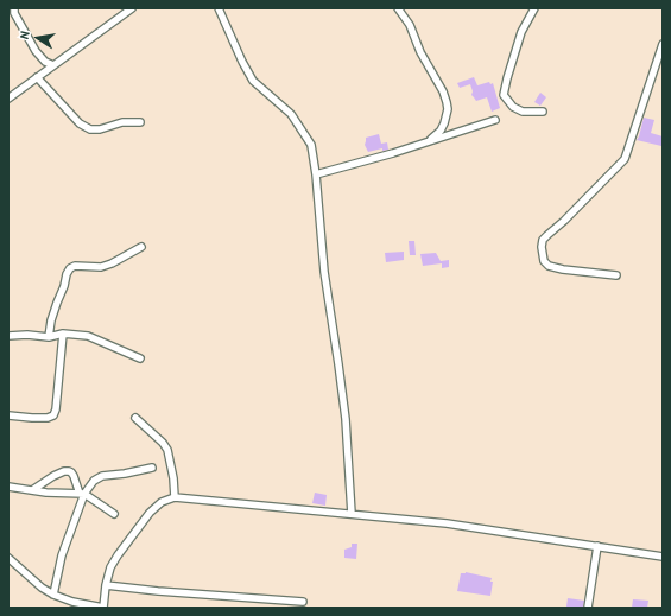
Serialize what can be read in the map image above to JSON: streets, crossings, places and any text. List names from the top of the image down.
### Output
{
  "north": "left"
}
